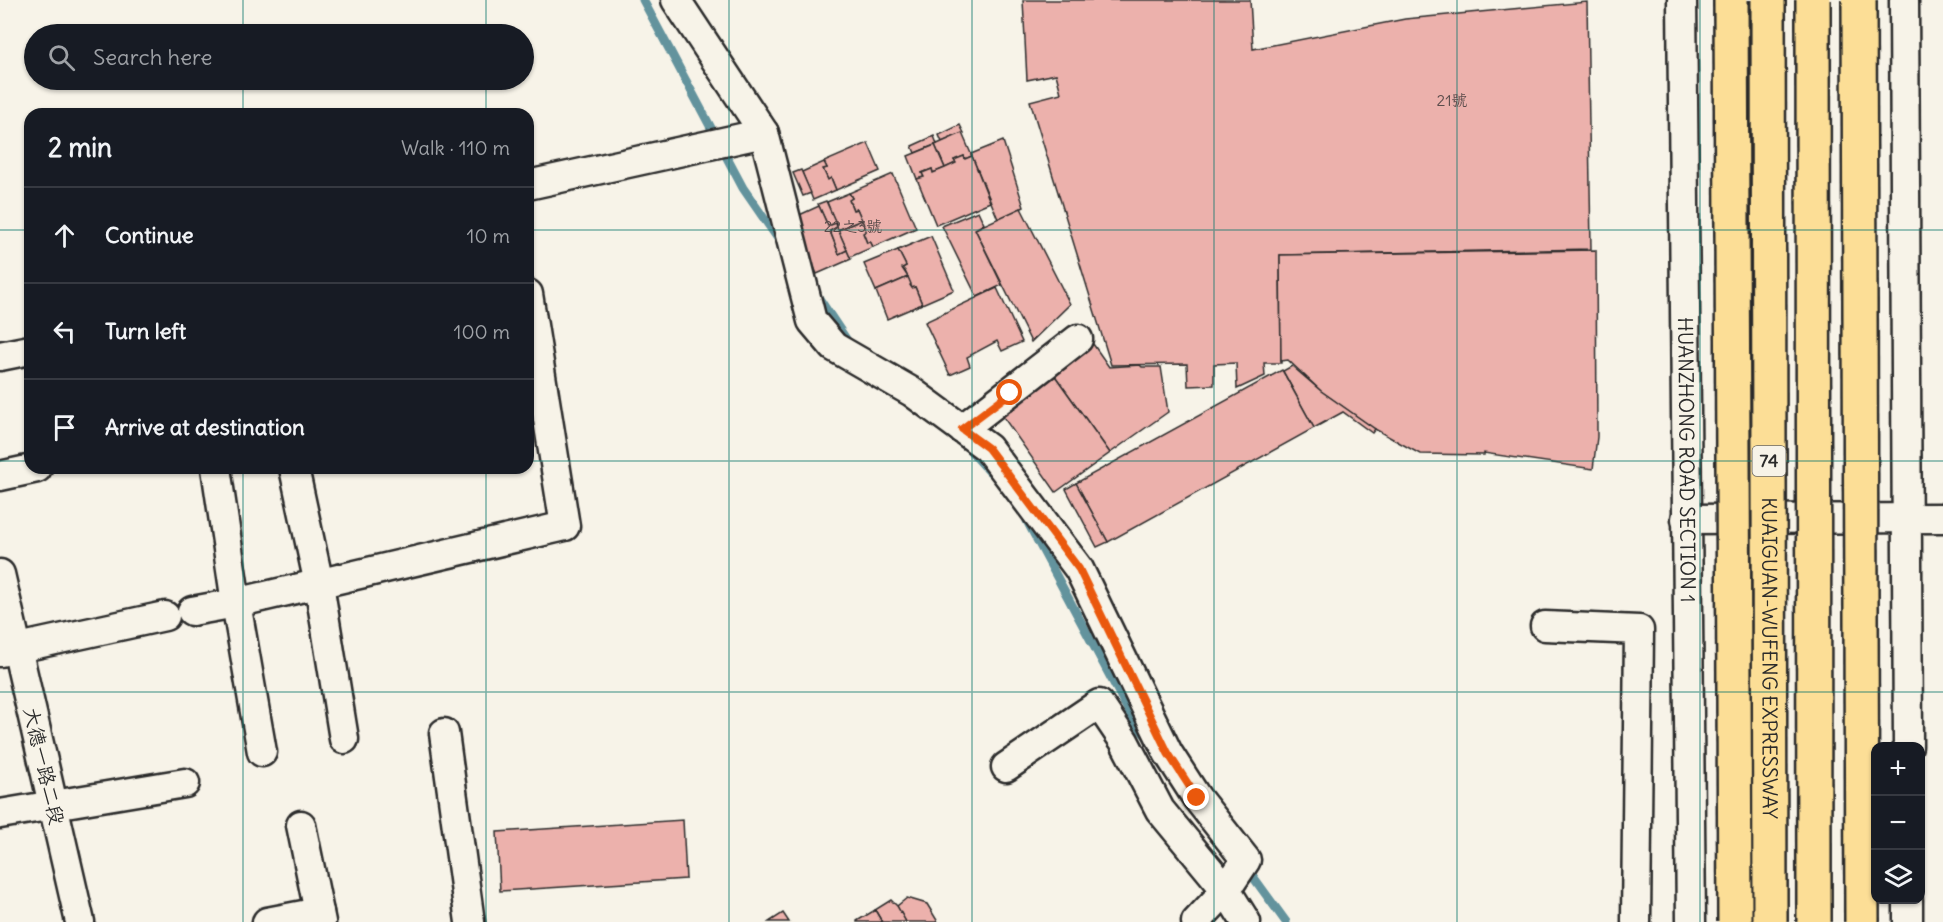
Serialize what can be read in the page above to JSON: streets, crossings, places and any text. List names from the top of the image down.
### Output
{
  "streets": {
    "highway": ["74", "KUAIGUAN-WUFENG EXPRESSWAY"],
    "street": ["HUANZHONG ROAD SECTION 1", "大德一路二段"]
  },
  "house_numbers": ["21號", "22之3號"],
  "page": {
    "search": "Search here",
    "heading": ["2 min", "Walk · 110 m"],
    "list": [
      ["Continue", "10 m"],
      ["Turn left", "100 m"],
      "Arrive at destination"
    ],
    "map_buttons": ["+", "−"]
  }
}
